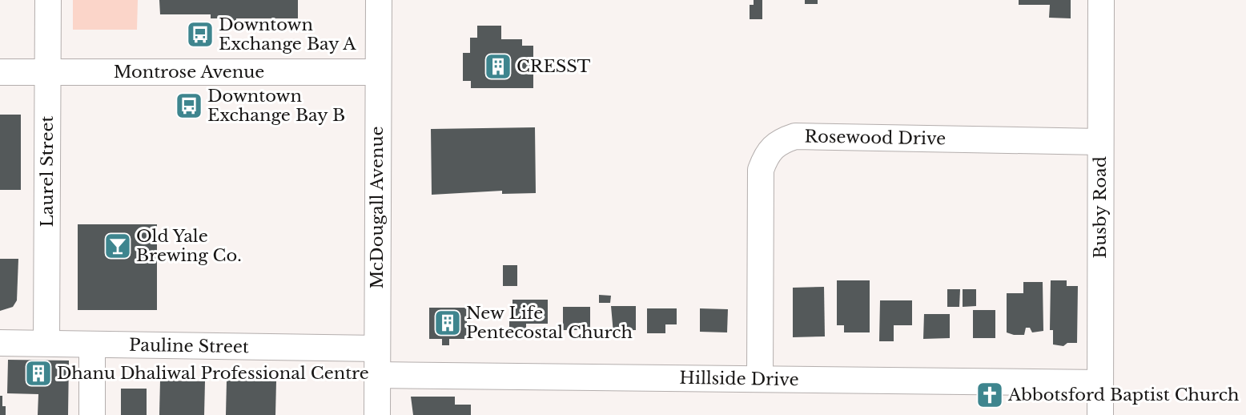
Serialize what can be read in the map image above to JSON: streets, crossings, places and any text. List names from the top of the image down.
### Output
{
  "streets": {
    "street": [
      "Montrose Avenue",
      "Rosewood Drive",
      "Laurel Street",
      "McDougall Avenue",
      "Busby Road",
      "Pauline Street",
      "Hillside Drive"
    ]
  },
  "crossings": [
    ["Montrose Avenue", "Laurel Street"],
    ["Montrose Avenue", "McDougall Avenue"],
    ["Rosewood Drive", "Busby Road"],
    ["Rosewood Drive", "Hillside Drive"],
    ["Laurel Street", "Pauline Street"],
    ["McDougall Avenue", "Pauline Street"],
    ["McDougall Avenue", "Hillside Drive"],
    ["Busby Road", "Hillside Drive"]
  ],
  "places": {
    "bus stop": ["Downtown Exchange Bay A", "Downtown Exchange Bay B"],
    "building": ["CRESST", "New Life Pentecostal Church", "Dhanu Dhaliwal Professional Centre"],
    "bar": ["Old Yale Brewing Co."],
    "church": ["Abbotsford Baptist Church"]
  }
}
